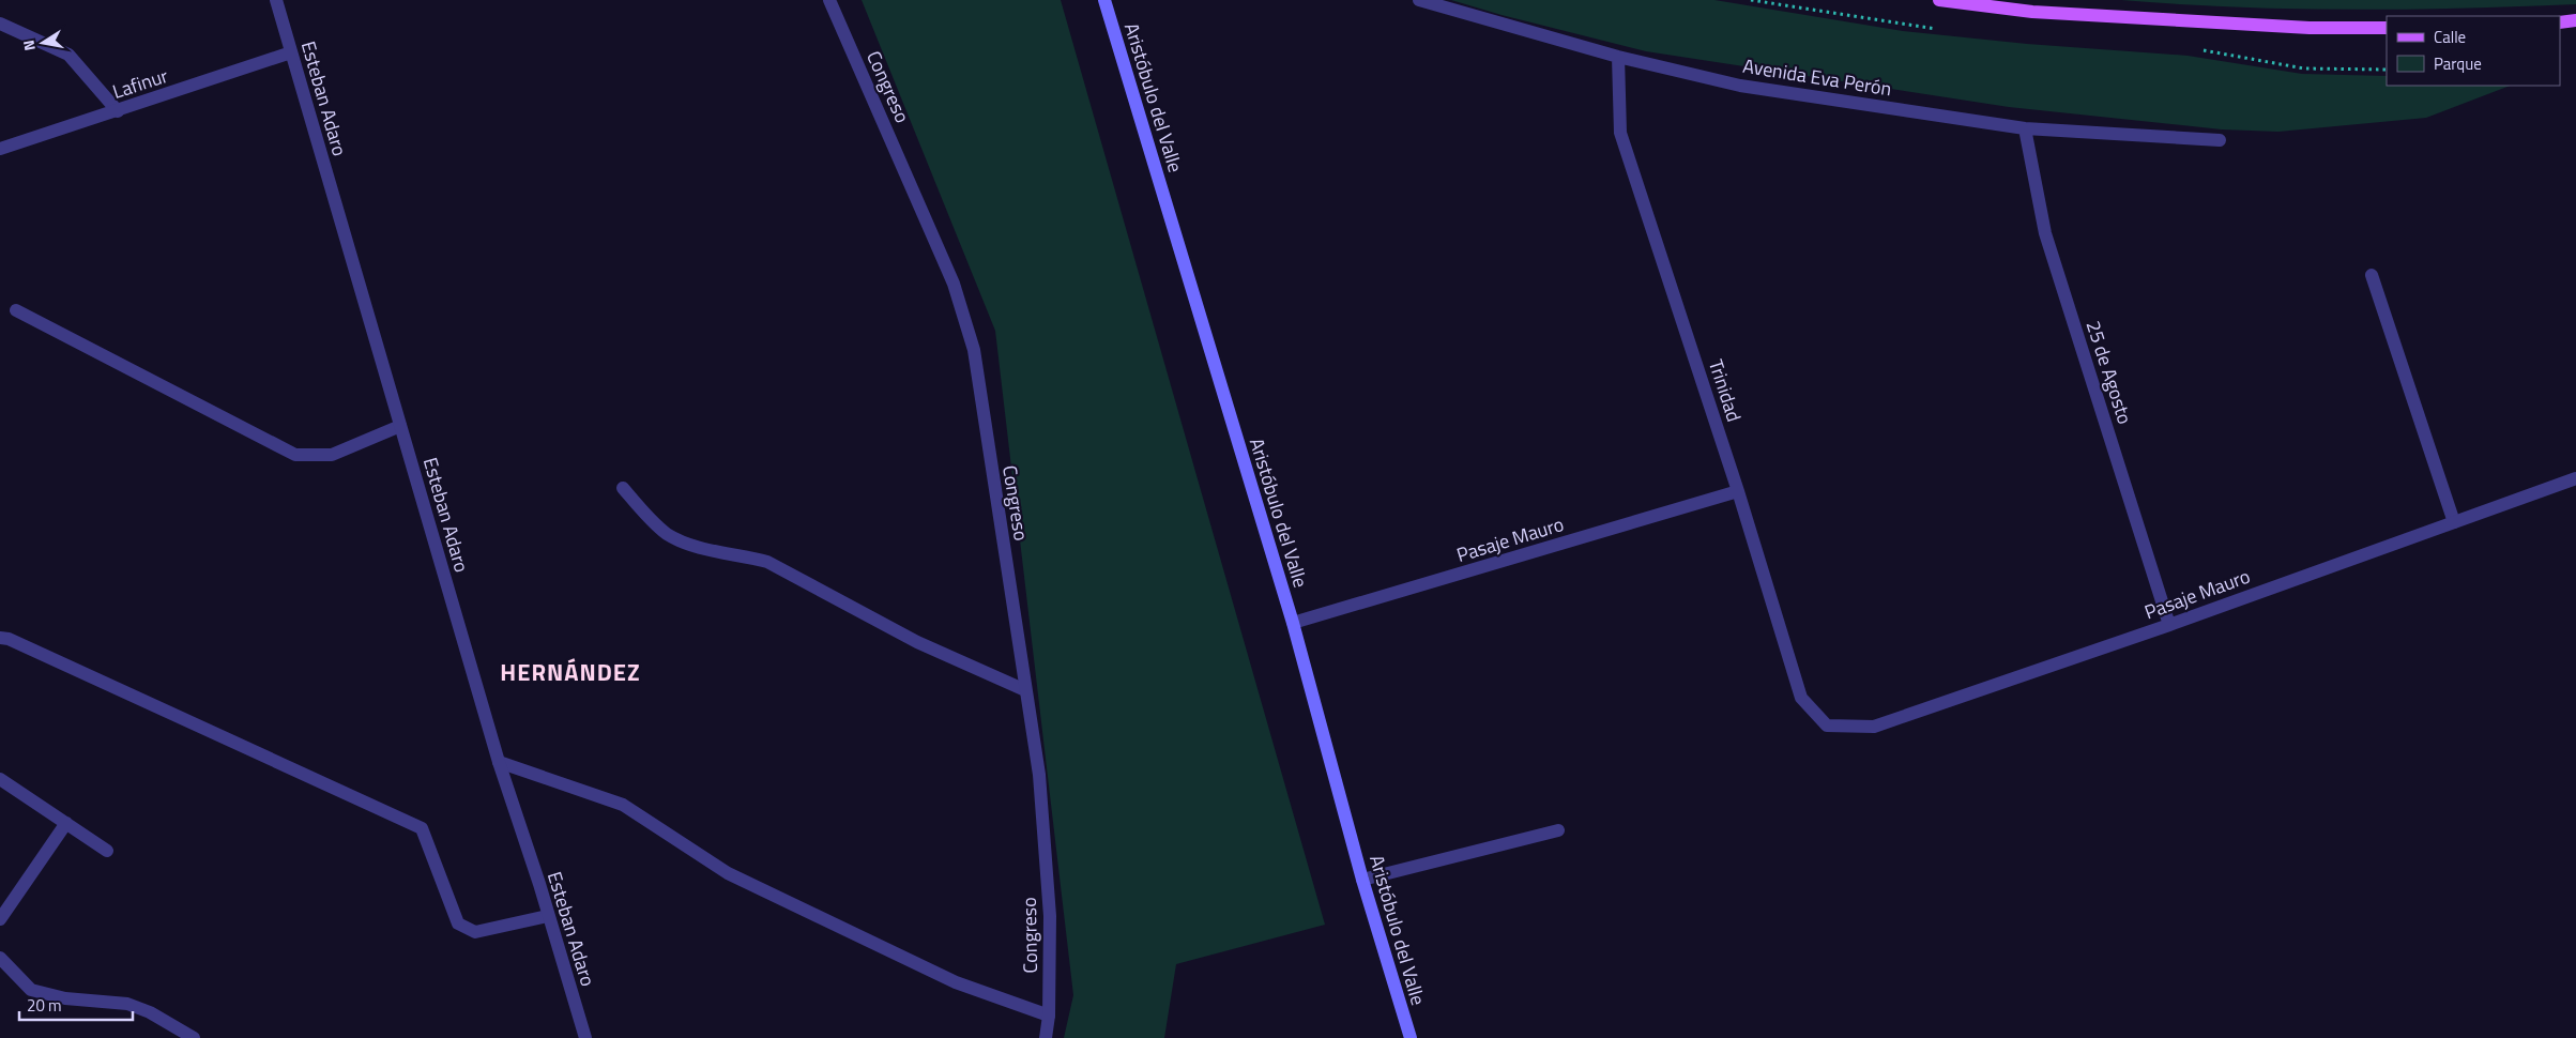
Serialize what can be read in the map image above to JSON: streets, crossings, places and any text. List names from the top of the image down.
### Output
{
  "streets": {
    "street": [
      "Avenida Eva Perón",
      "Lafinur",
      "Congreso",
      "Aristóbulo del Valle",
      "Esteban Adaro",
      "25 de Agosto",
      "Trinidad",
      "Pasaje Mauro"
    ]
  },
  "crossings": [
    ["Avenida Eva Perón", "25 de Agosto"],
    ["Avenida Eva Perón", "Trinidad"],
    ["Lafinur", "Esteban Adaro"],
    ["Aristóbulo del Valle", "Pasaje Mauro"],
    ["25 de Agosto", "Pasaje Mauro"],
    ["Trinidad", "Pasaje Mauro"]
  ],
  "districts": ["HERNÁNDEZ"],
  "legend": ["Calle", "Parque"],
  "scale_bar": "20 m",
  "north": "left"
}
